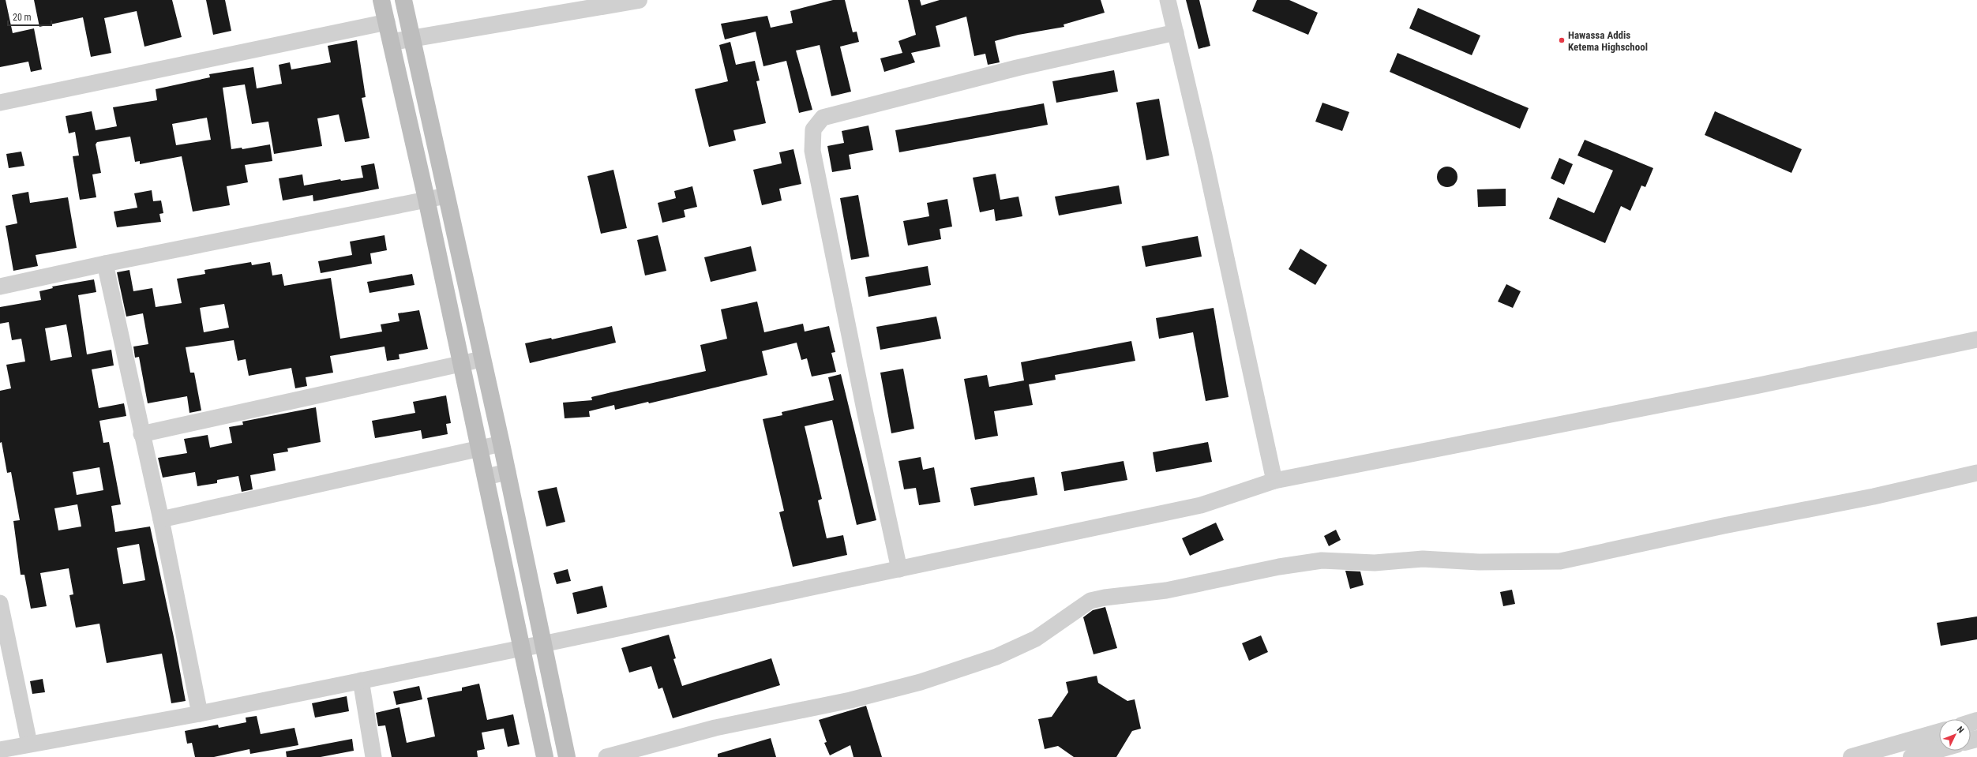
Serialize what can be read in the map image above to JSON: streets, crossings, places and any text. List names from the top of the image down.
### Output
{
  "places": ["Hawassa Addis Ketema Highschool"],
  "scale_bar": "20 m",
  "north": "top right"
}
